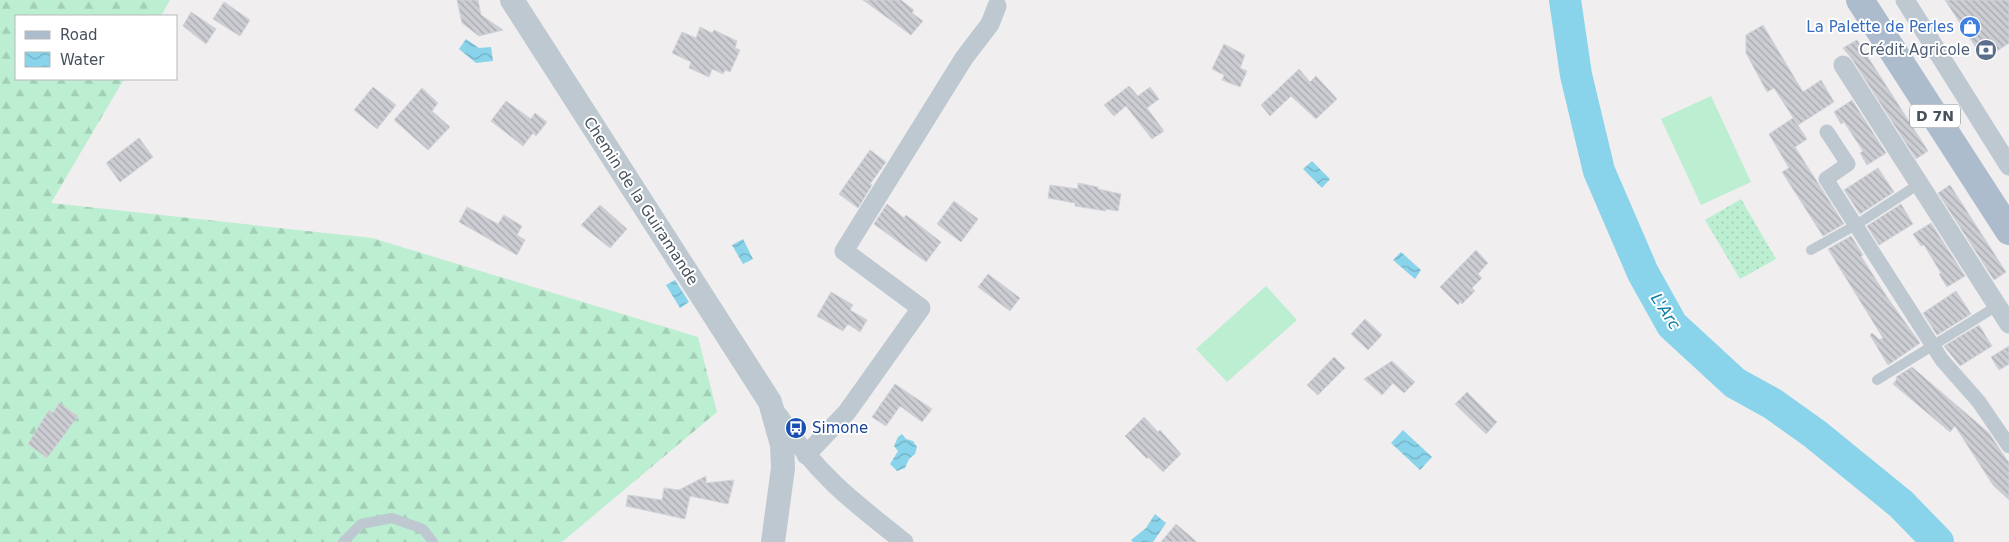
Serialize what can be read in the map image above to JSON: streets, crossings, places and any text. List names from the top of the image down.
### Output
{
  "streets": {
    "main road": ["D 7N"],
    "street": ["Chemin de la Guiramande"]
  },
  "water": ["L'Arc"],
  "places": {
    "shop": ["La Palette de Perles"],
    "bank": ["Crédit Agricole"],
    "bus stop": ["Simone"]
  },
  "legend": ["Road", "Water"]
}
